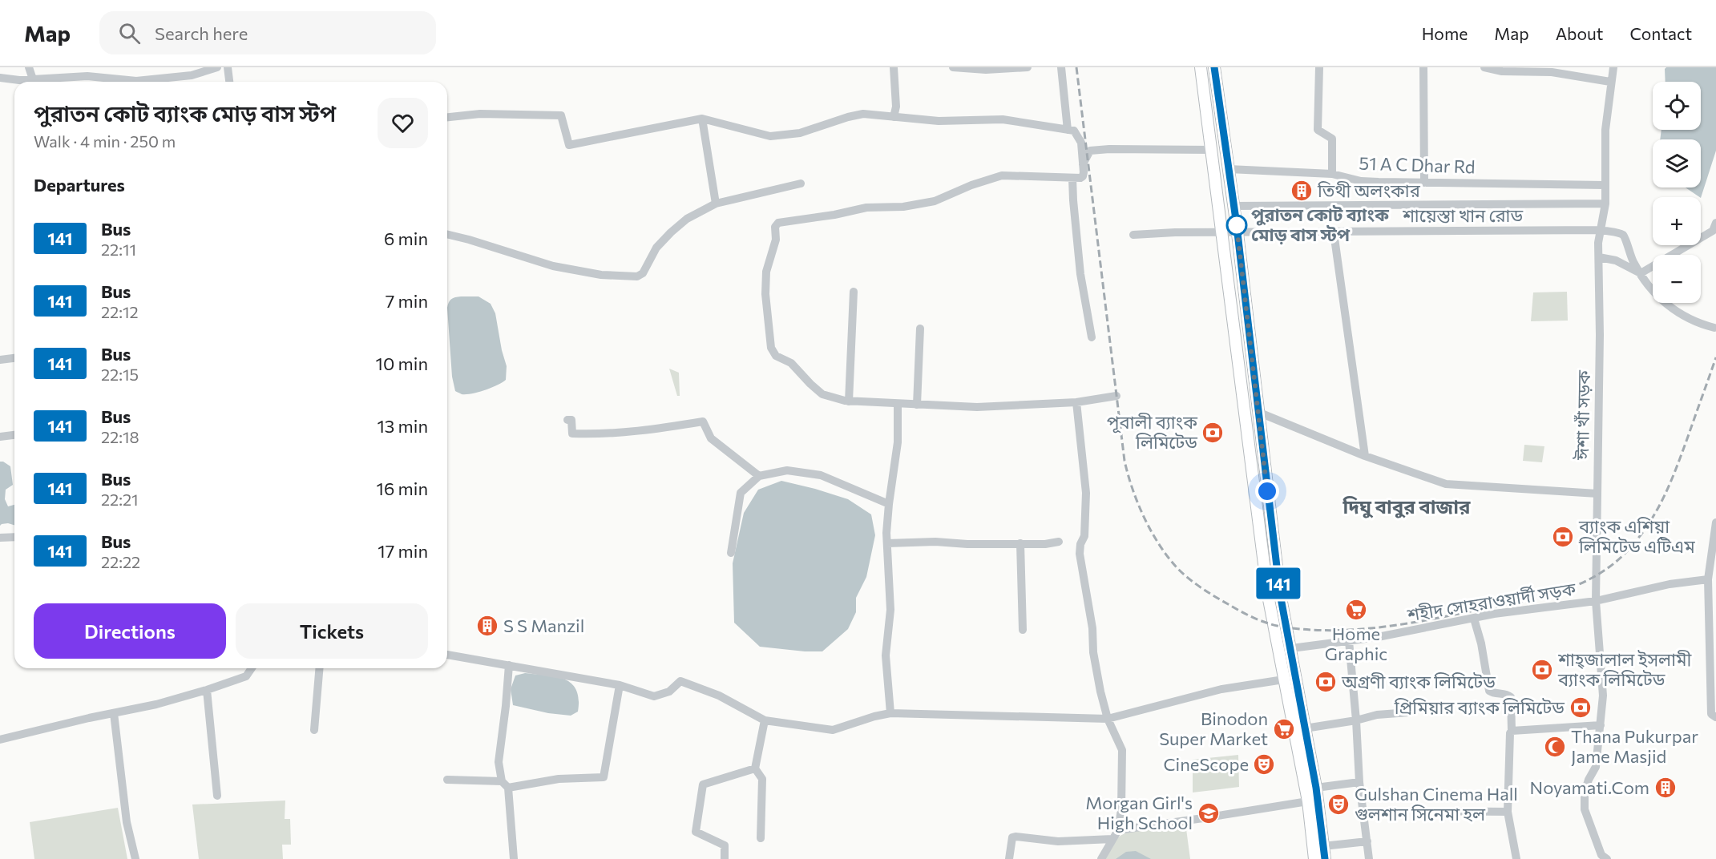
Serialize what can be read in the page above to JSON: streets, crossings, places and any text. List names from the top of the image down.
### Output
{
  "streets": {
    "street": [
      "51 A C Dhar Rd",
      "শায়েস্তা খান রোড",
      "ঈশা খাঁ সড়ক",
      "শহীদ সোহরাওয়ার্দী সড়ক"
    ]
  },
  "crossings": [
    ["51 A C Dhar Rd", "ঈশা খাঁ সড়ক"],
    ["শায়েস্তা খান রোড", "ঈশা খাঁ সড়ক"],
    ["ঈশা খাঁ সড়ক", "শহীদ সোহরাওয়ার্দী সড়ক"]
  ],
  "districts": ["দিঘু বাবুর বাজার"],
  "places": {
    "building": ["তিথী অলংকার", "S S Manzil", "Noyamati.Com"],
    "other": ["পুরাতন কোট ব্যাংক মোড় বাস স্টপ"],
    "bank": [
      "পূবালী ব্যাংক লিমিটেড",
      "ব্যাংক এশিয়া লিমিটেড এটিএম",
      "শাহ্জালাল ইসলামী ব্যাংক লিমিটেড",
      "অগ্রণী ব্যাংক লিমিটেড",
      "প্রিমিয়ার ব্যাংক লিমিটেড"
    ],
    "supermarket": ["Home Graphic", "Binodon Super Market"],
    "mosque": ["Thana Pukurpar Jame Masjid"],
    "theatre": ["CineScope", "Gulshan Cinema Hall গুলশান সিনেমা হল"],
    "school or university": ["Morgan Girl's High School"]
  },
  "lines": ["bus line 141"],
  "page": {
    "header": "Map",
    "search": "Search here",
    "nav": [
      "Home",
      "Map",
      "About",
      "Contact"
    ],
    "on_map": "141",
    "map_buttons": ["+", "−"],
    "heading": [
      ["পুরাতন কোট ব্যাংক মোড় বাস স্টপ", "Walk · 4 min · 250 m"],
      "Departures"
    ],
    "list": [
      {
        "mark": "141",
        "name": "Bus",
        "note": "22:11",
        "value": "6 min"
      },
      {
        "mark": "141",
        "name": "Bus",
        "note": "22:12",
        "value": "7 min"
      },
      {
        "mark": "141",
        "name": "Bus",
        "note": "22:15",
        "value": "10 min"
      },
      {
        "mark": "141",
        "name": "Bus",
        "note": "22:18",
        "value": "13 min"
      },
      {
        "mark": "141",
        "name": "Bus",
        "note": "22:21",
        "value": "16 min"
      },
      {
        "mark": "141",
        "name": "Bus",
        "note": "22:22",
        "value": "17 min"
      }
    ],
    "buttons": ["Directions", "Tickets"]
  }
}
